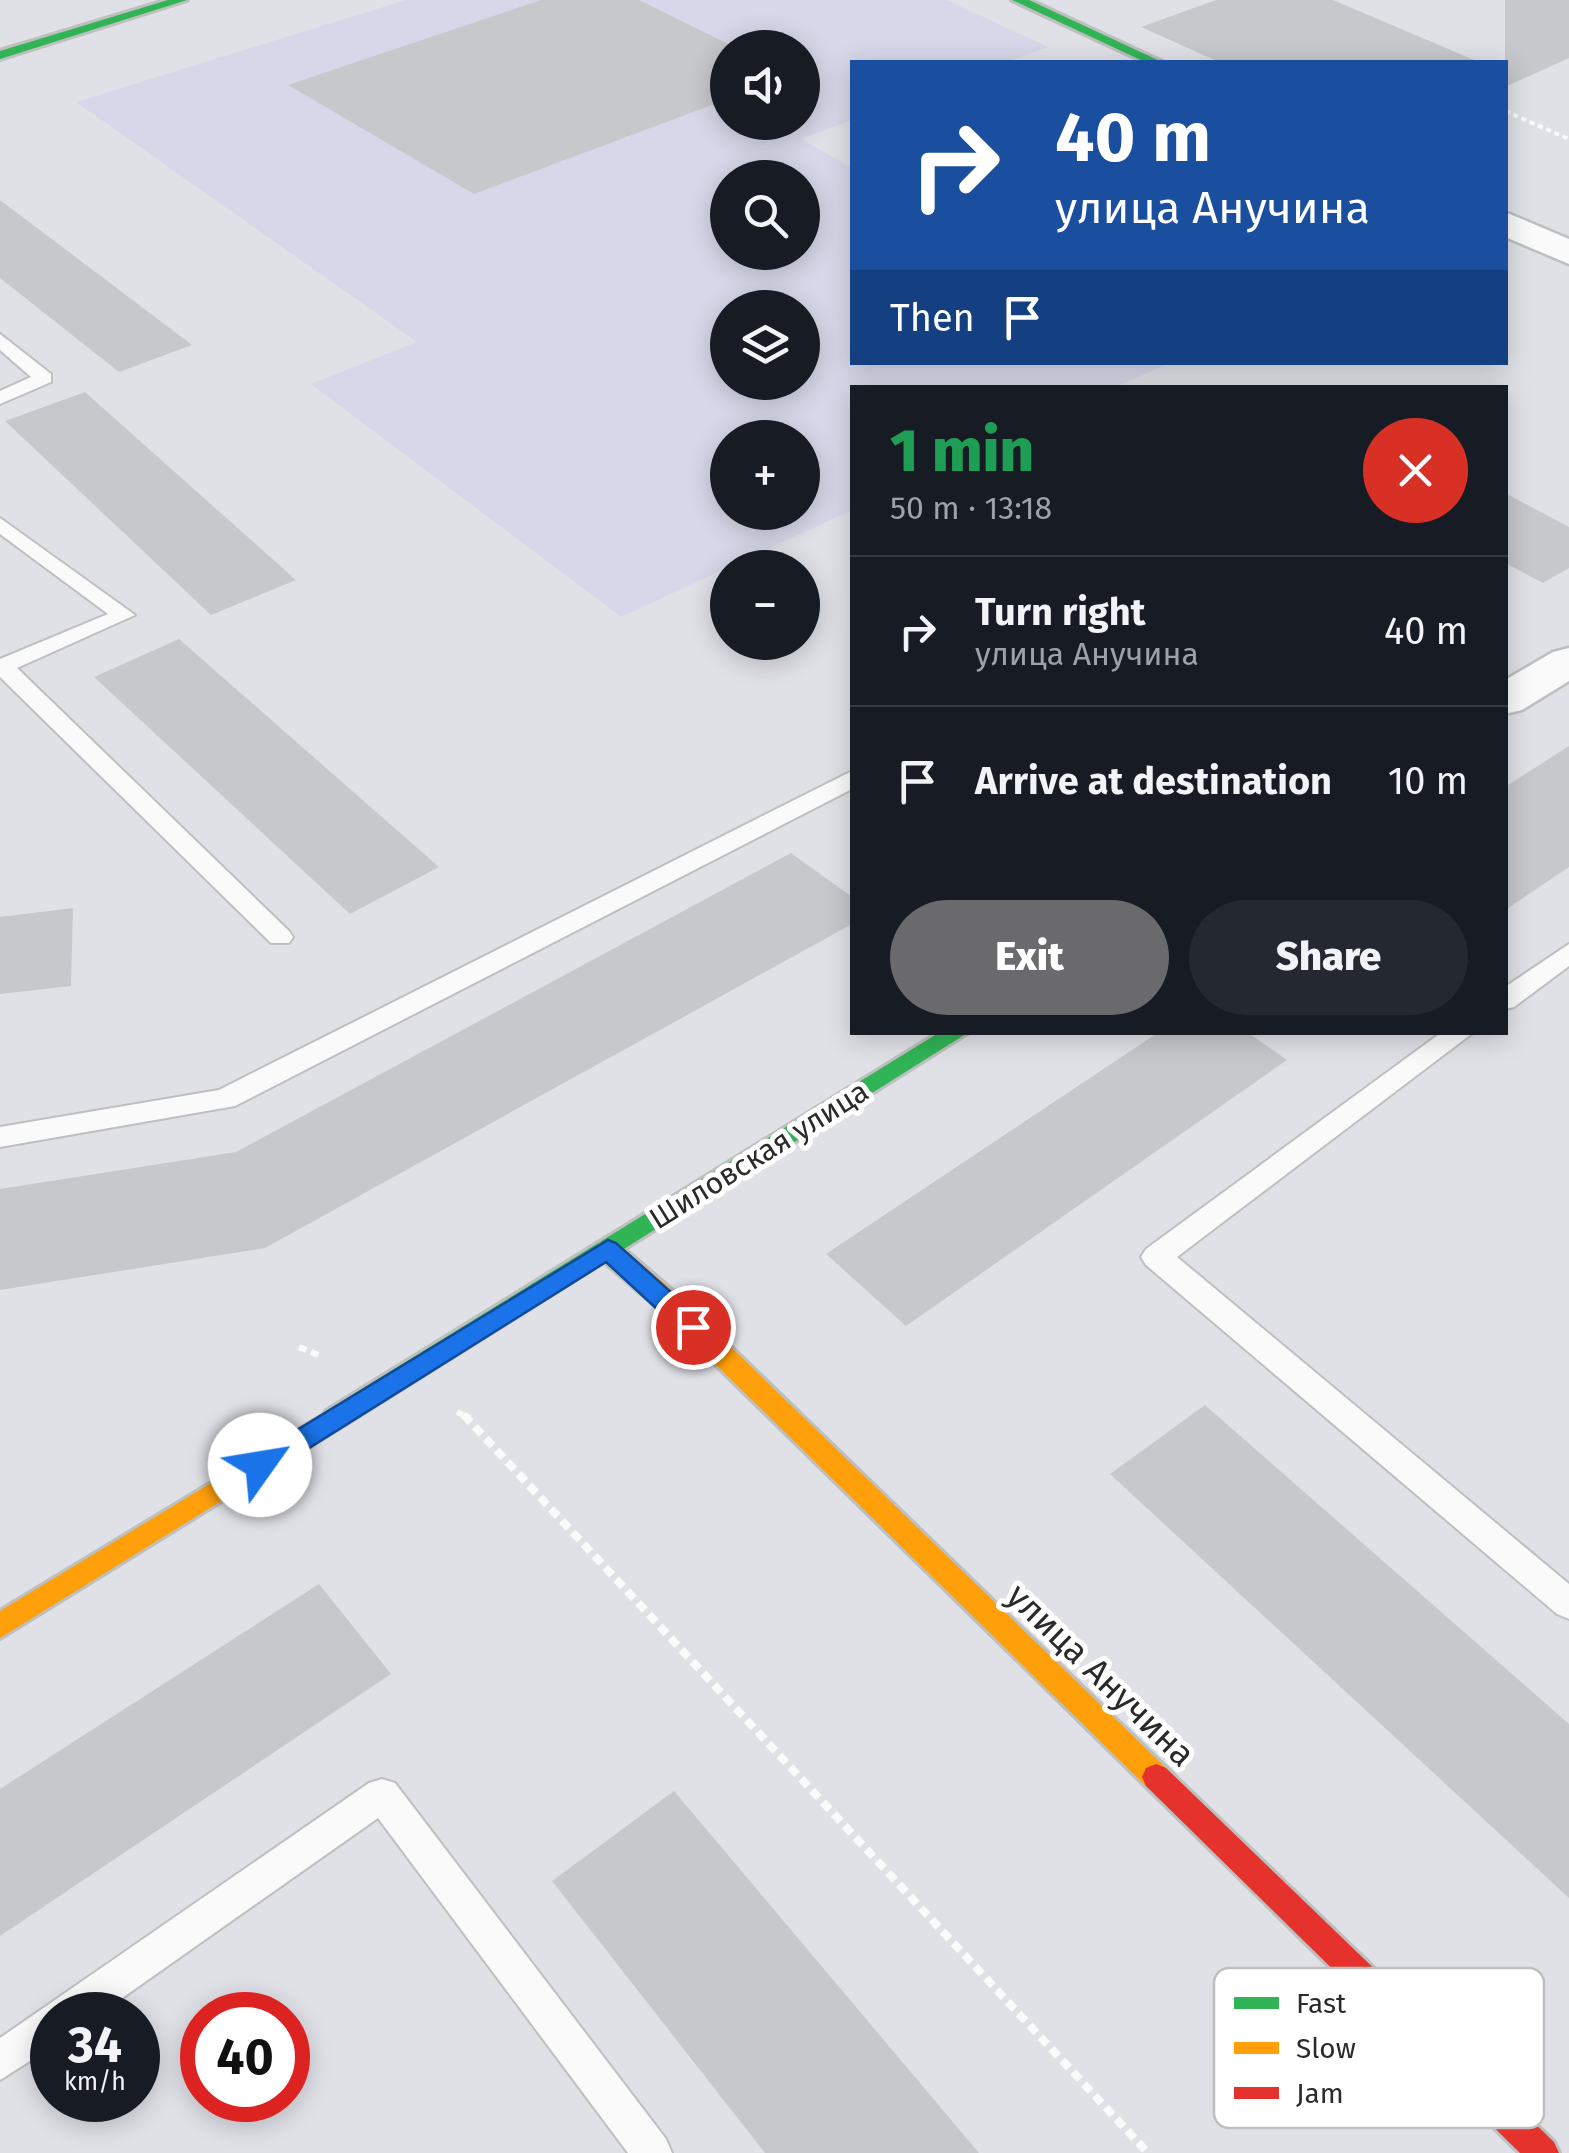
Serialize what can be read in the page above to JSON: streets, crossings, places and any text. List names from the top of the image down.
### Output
{
  "streets": {
    "street": ["Шиловская улица", "улица Анучина"]
  },
  "crossings": [
    ["Шиловская улица", "улица Анучина"]
  ],
  "legend": ["Fast", "Slow", "Jam"],
  "page": {
    "map_buttons": ["+", "−"],
    "turn": ["40 m", "улица Анучина"],
    "then": "Then",
    "heading": ["1 min", "50 m · 13:18"],
    "list": [
      {
        "name": "Turn right",
        "note": "улица Анучина",
        "value": "40 m"
      },
      {
        "name": "Arrive at destination",
        "value": "10 m"
      }
    ],
    "buttons": ["Exit", "Share"],
    "speed": "34 km/h",
    "limit": "40"
  }
}
